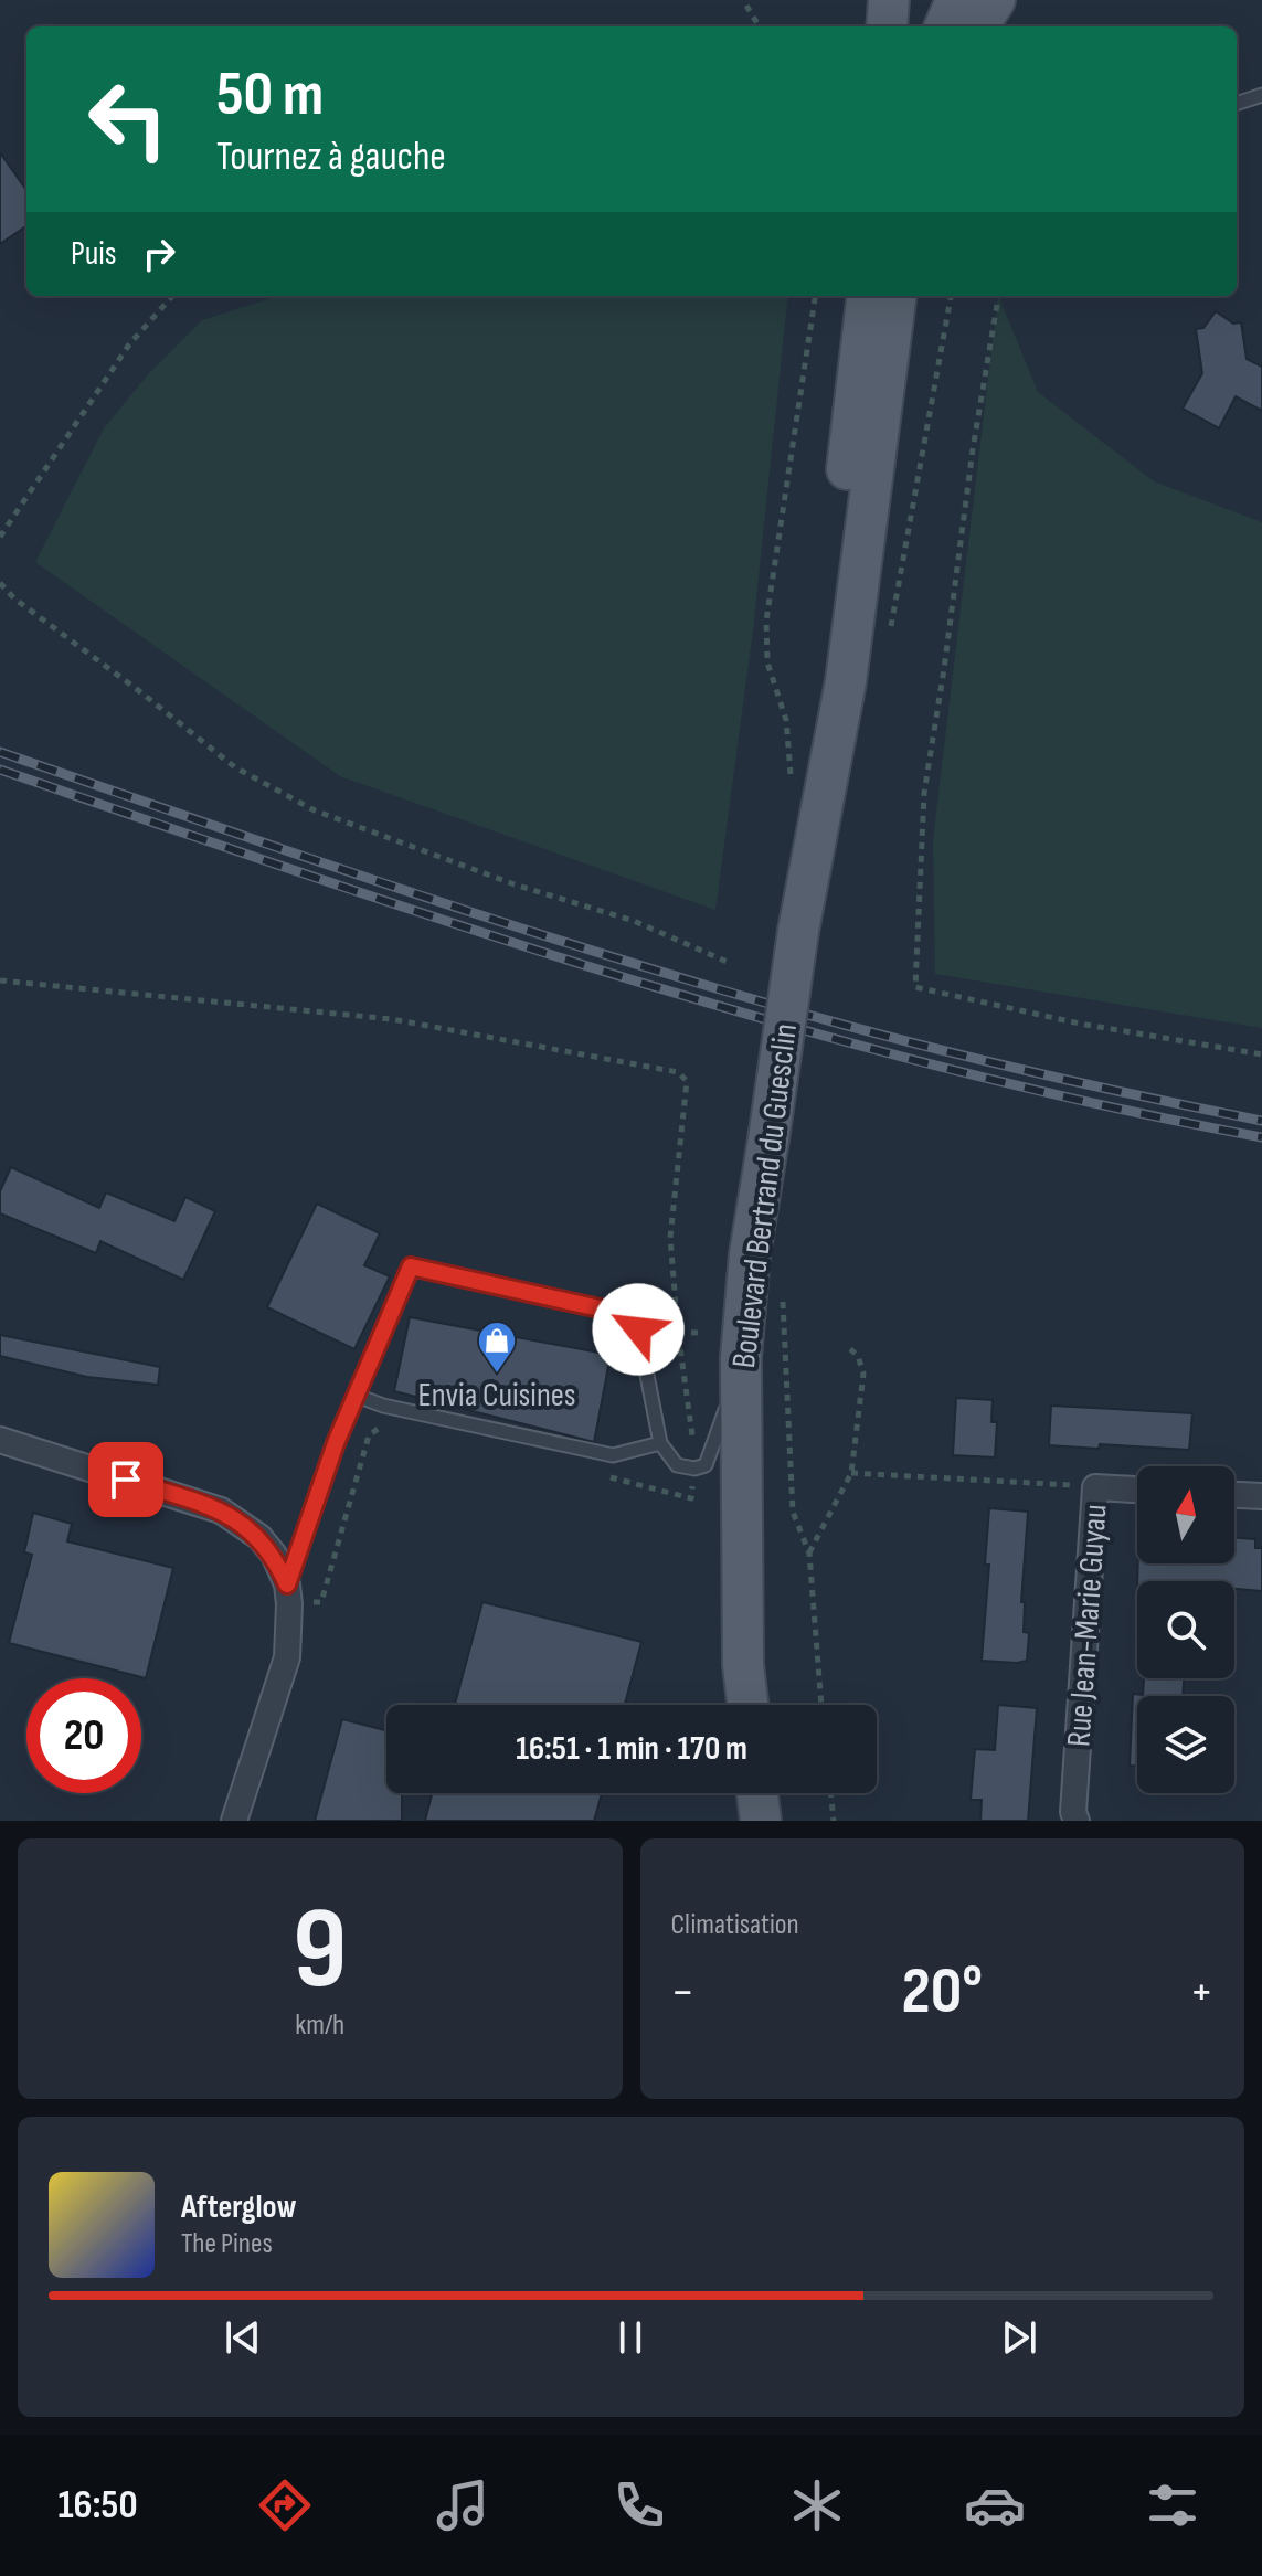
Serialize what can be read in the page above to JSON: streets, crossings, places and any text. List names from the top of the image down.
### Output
{
  "streets": {
    "main road": ["Boulevard Bertrand du Guesclin"],
    "street": ["Rue Jean-Marie Guyau"]
  },
  "places": {
    "shop": ["Envia Cuisines"]
  },
  "north": "top",
  "page": {
    "turn": ["50 m", "Tournez à gauche"],
    "then": "Puis",
    "limit": "20",
    "trip": "16:51 · 1 min · 170 m",
    "tile": [
      ["9", "km/h"],
      "Climatisation"
    ],
    "heat": ["−", "20°", "+"],
    "song": ["Afterglow", "The Pines"],
    "tabs": "16:50"
  }
}
